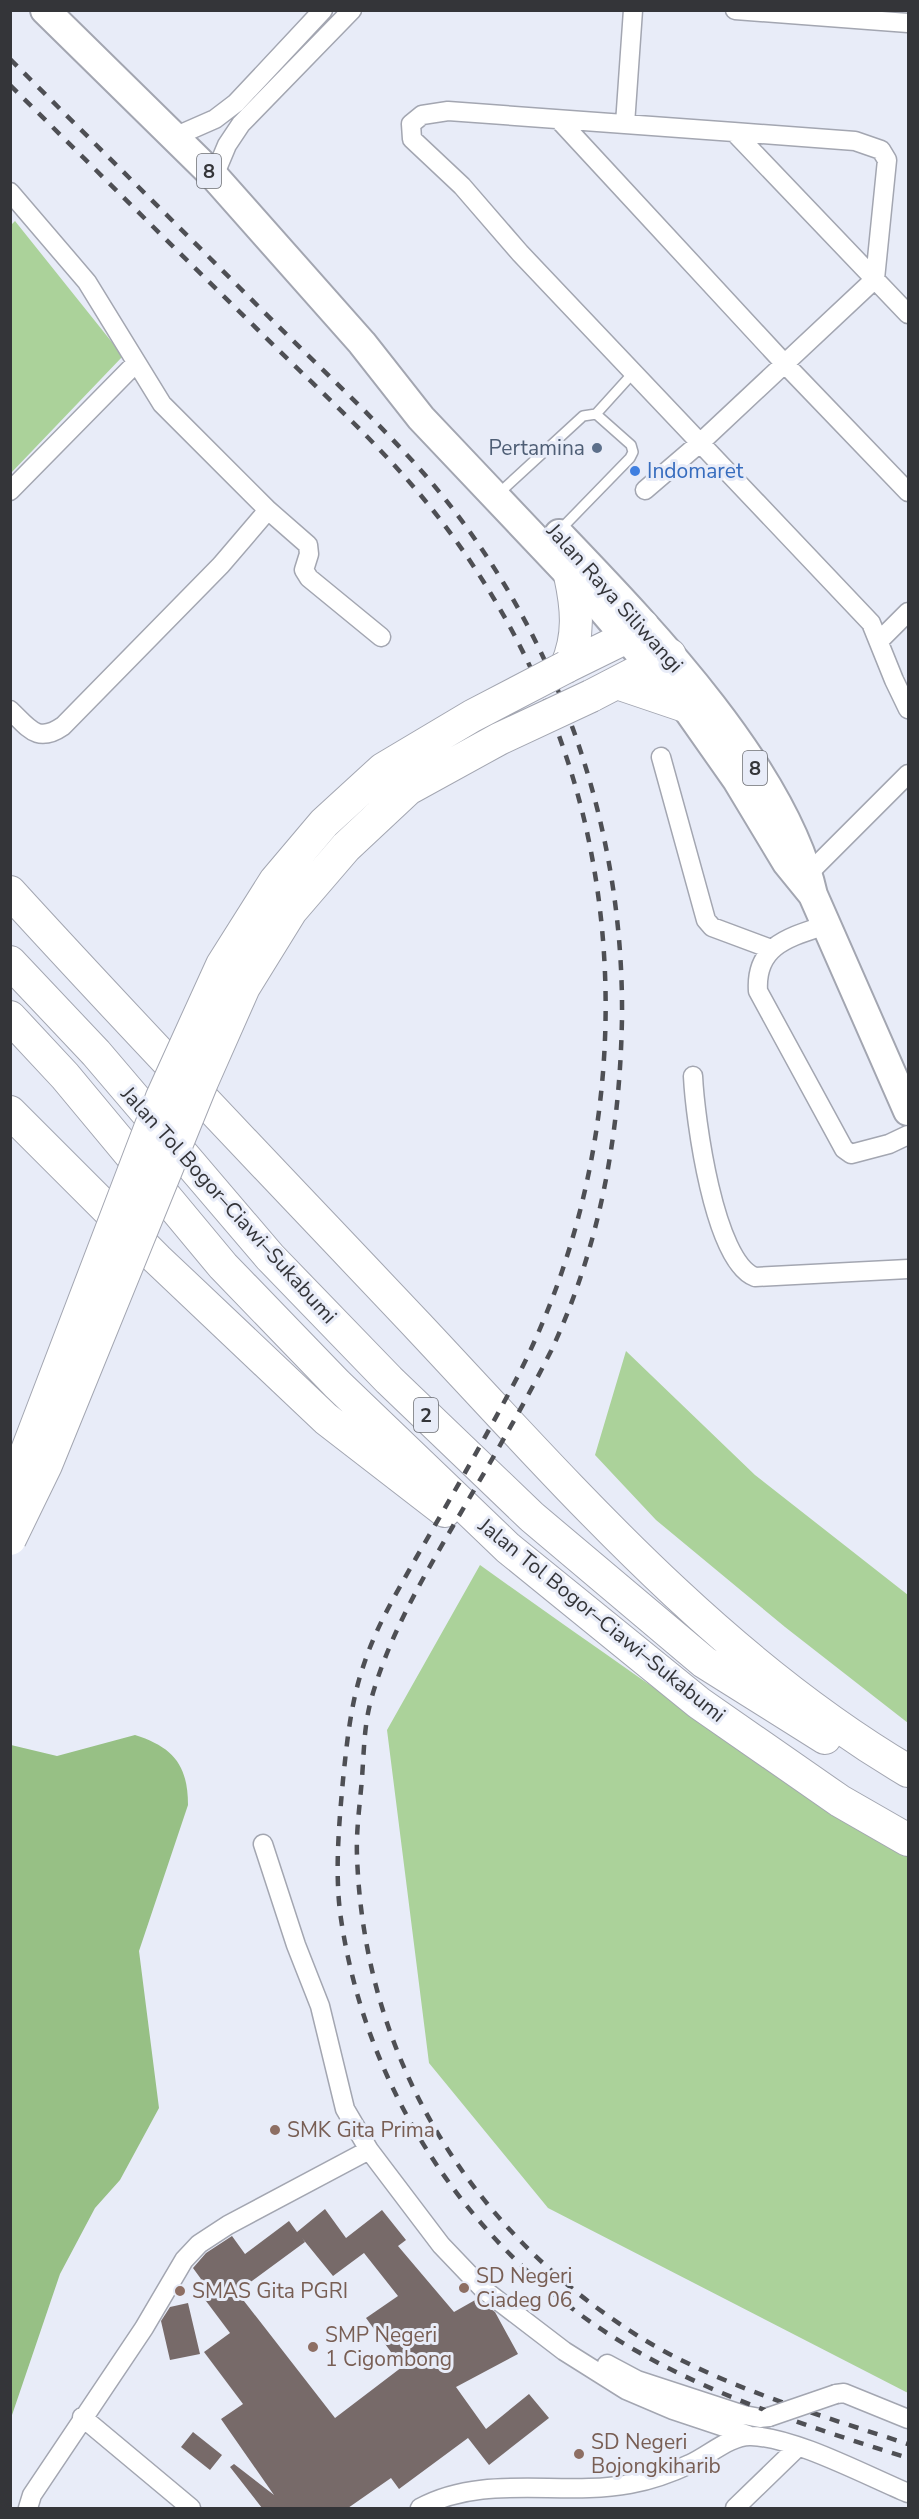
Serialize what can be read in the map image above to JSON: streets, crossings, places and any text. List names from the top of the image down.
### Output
{
  "streets": {
    "highway": [
      "8",
      "Jalan Raya Siliwangi",
      "Jalan Tol Bogor–Ciawi–Sukabumi",
      "2"
    ]
  },
  "places": [
    "Pertamina",
    "Indomaret",
    "SMK Gita Prima",
    "SD Negeri Ciadeg 06",
    "SMAS Gita PGRI",
    "SMP Negeri 1 Cigombong",
    "SD Negeri Bojongkiharib"
  ]
}
